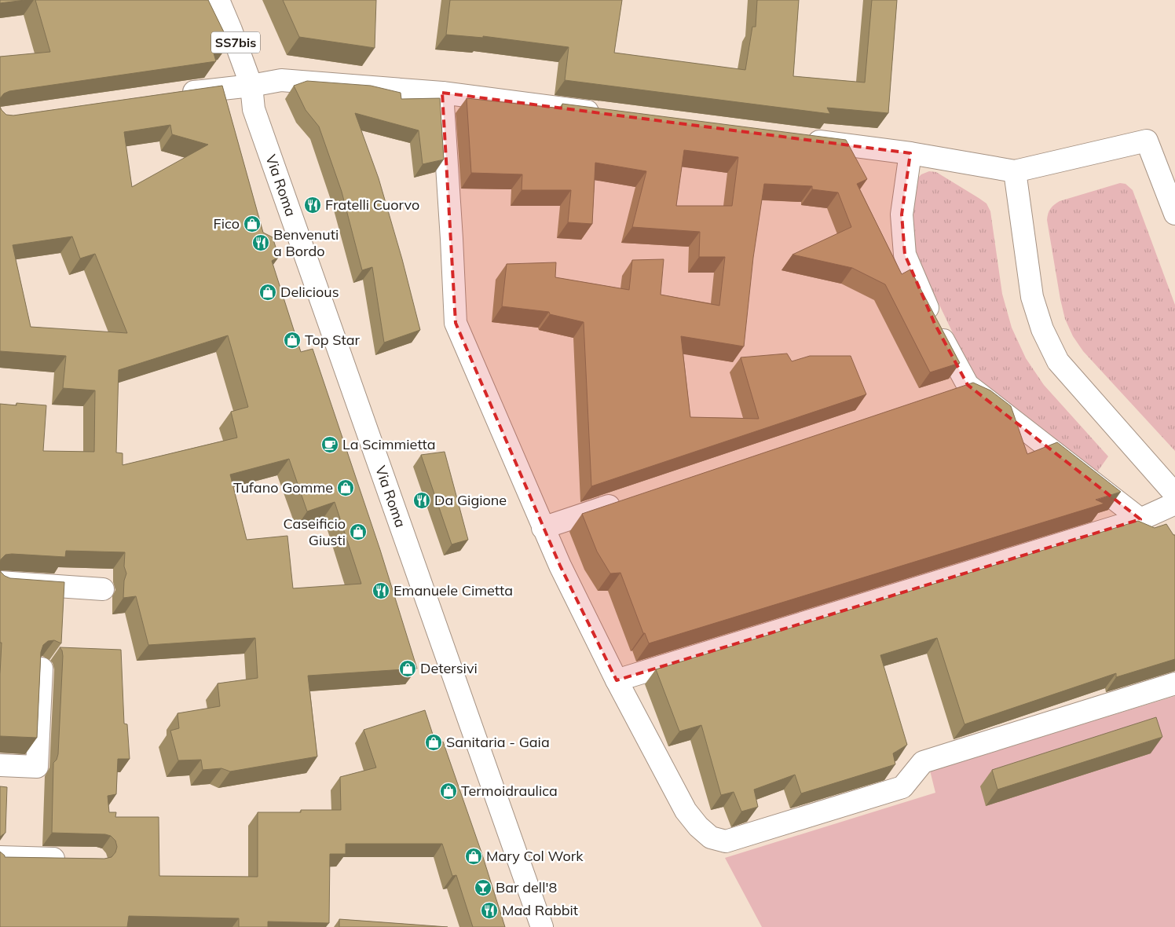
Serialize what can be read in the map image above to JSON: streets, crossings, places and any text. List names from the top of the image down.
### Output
{
  "streets": {
    "street": ["SS7bis", "Via Roma"]
  },
  "places": {
    "restaurant": [
      "Fratelli Cuorvo",
      "Benvenuti a Bordo",
      "Da Gigione",
      "Emanuele Cimetta",
      "Mad Rabbit"
    ],
    "shop": [
      "Fico",
      "Delicious",
      "Top Star",
      "Tufano Gomme",
      "Caseificio Giusti",
      "Detersivi",
      "Sanitaria - Gaia",
      "Termoidraulica",
      "Mary Col Work"
    ],
    "cafe": ["La Scimmietta"],
    "bar": ["Bar dell'8"]
  }
}
